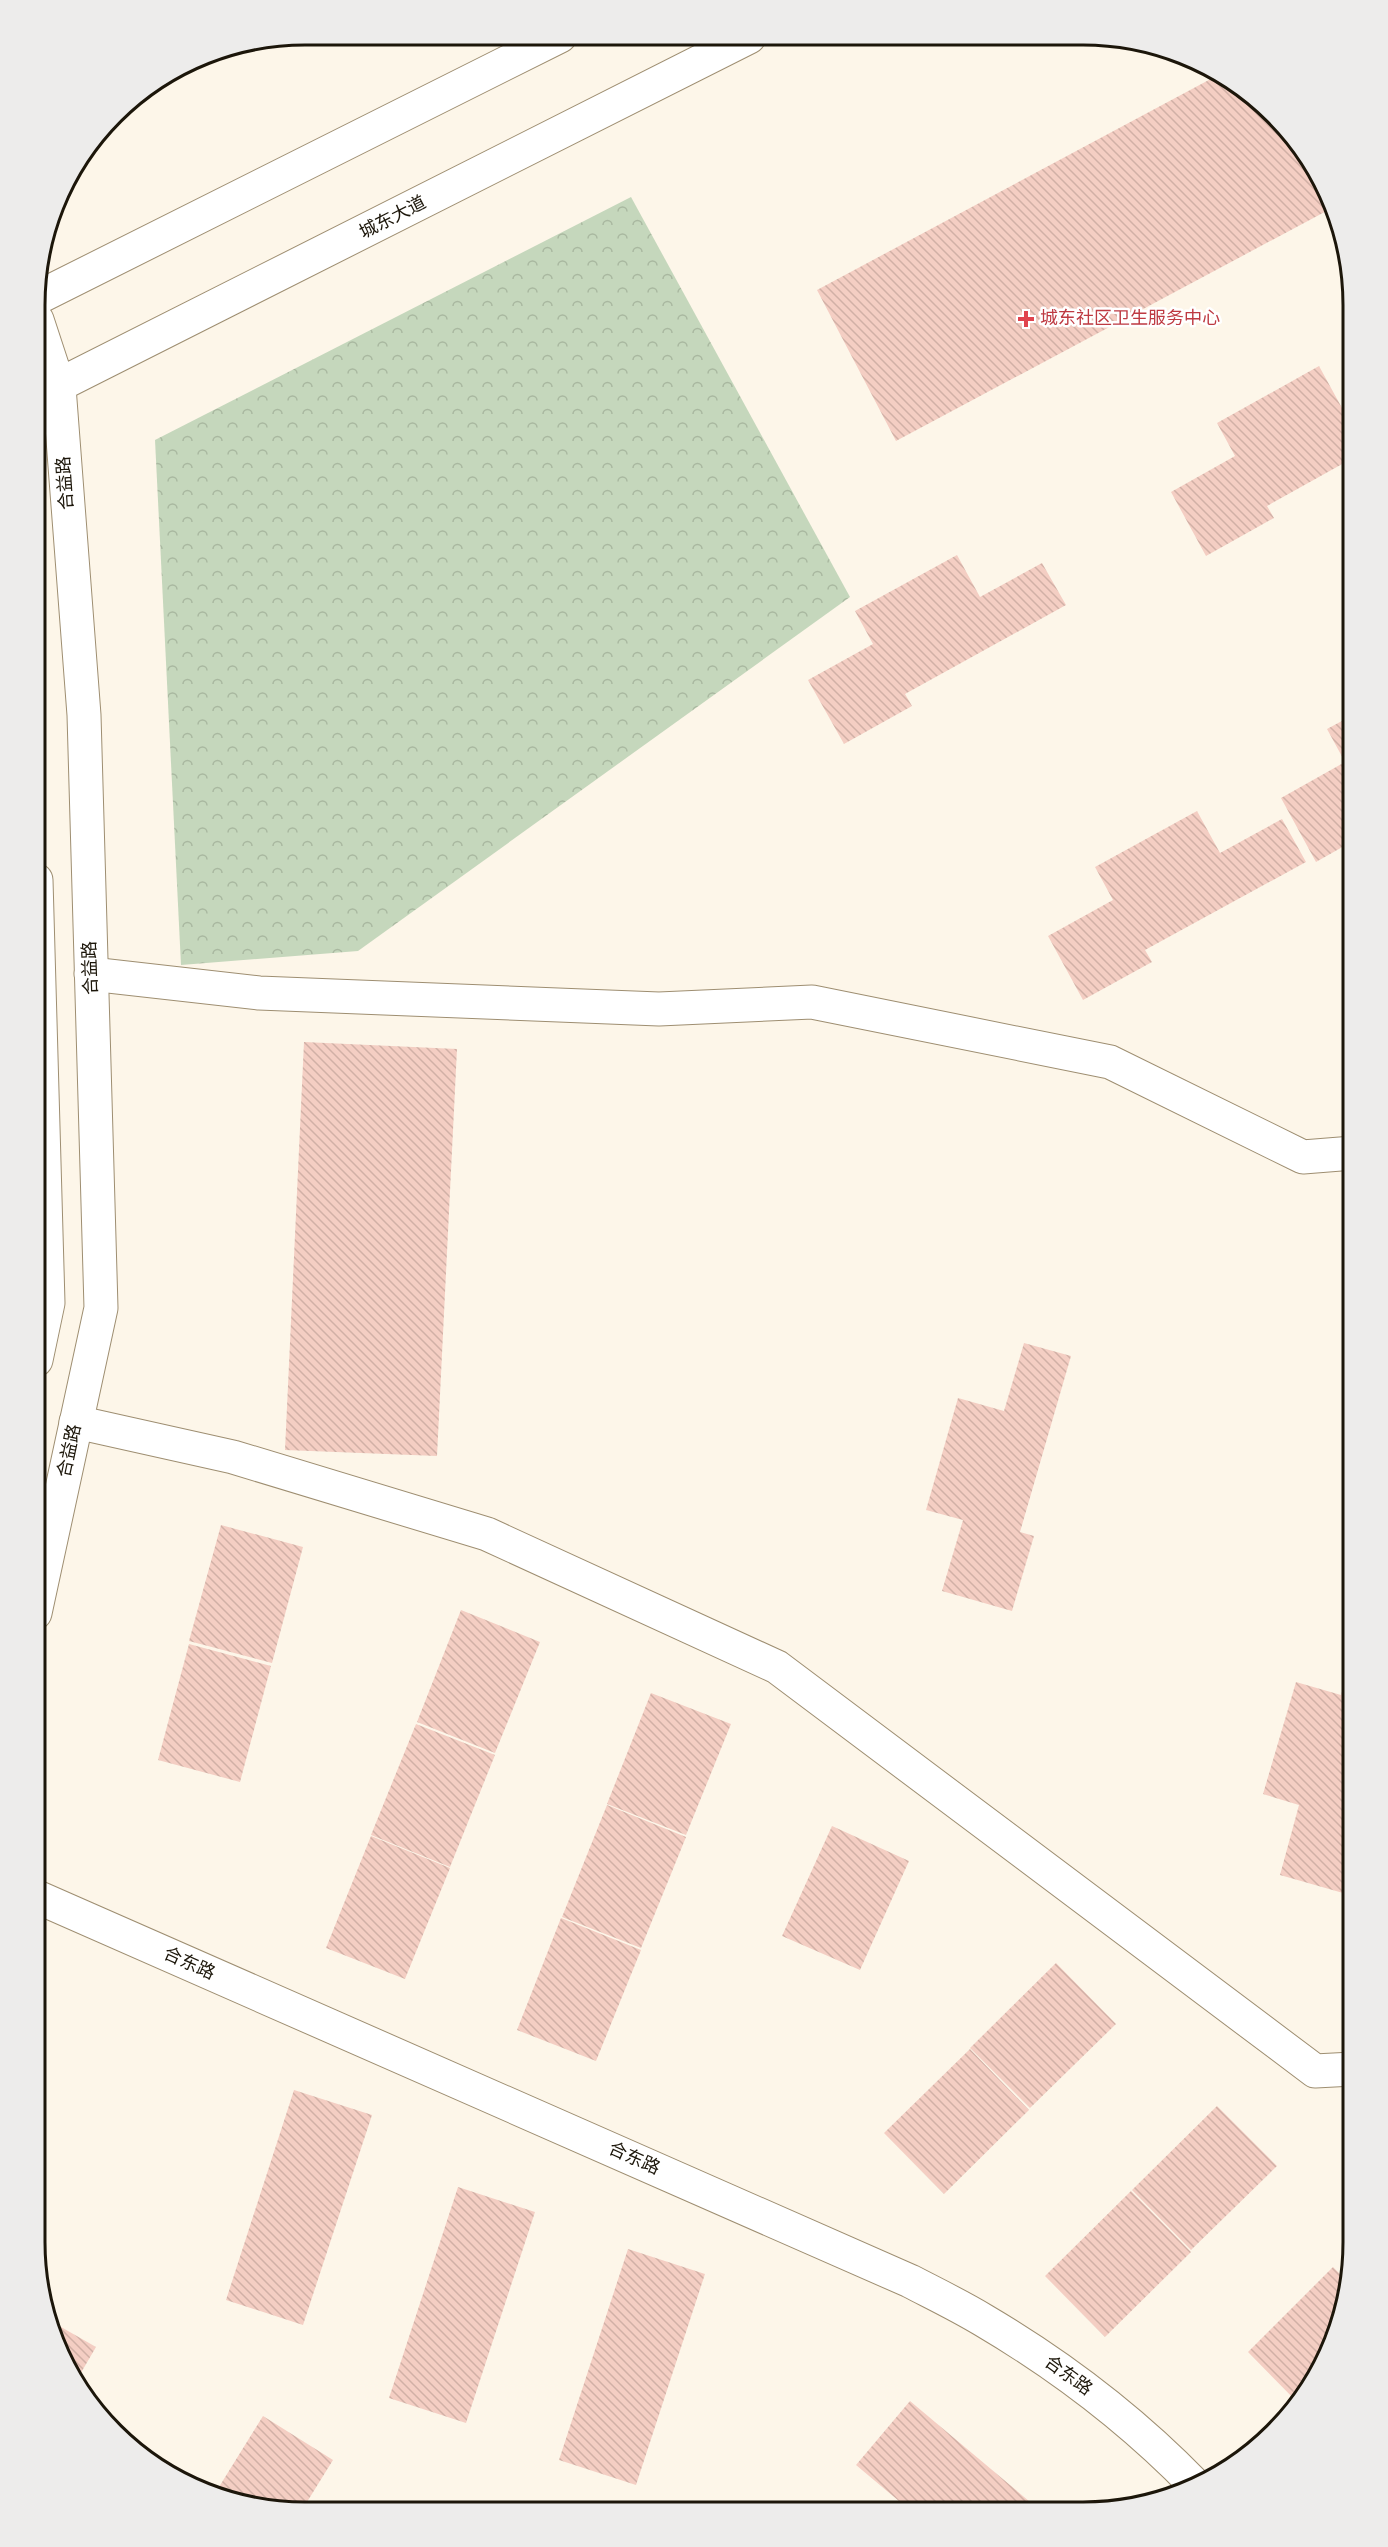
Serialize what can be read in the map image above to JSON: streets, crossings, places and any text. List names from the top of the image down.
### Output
{
  "streets": {
    "main road": ["城东大道", "合益路", "合东路"]
  },
  "crossings": [
    ["城东大道", "合益路"]
  ],
  "places": {
    "health": ["城东社区卫生服务中心"]
  }
}
